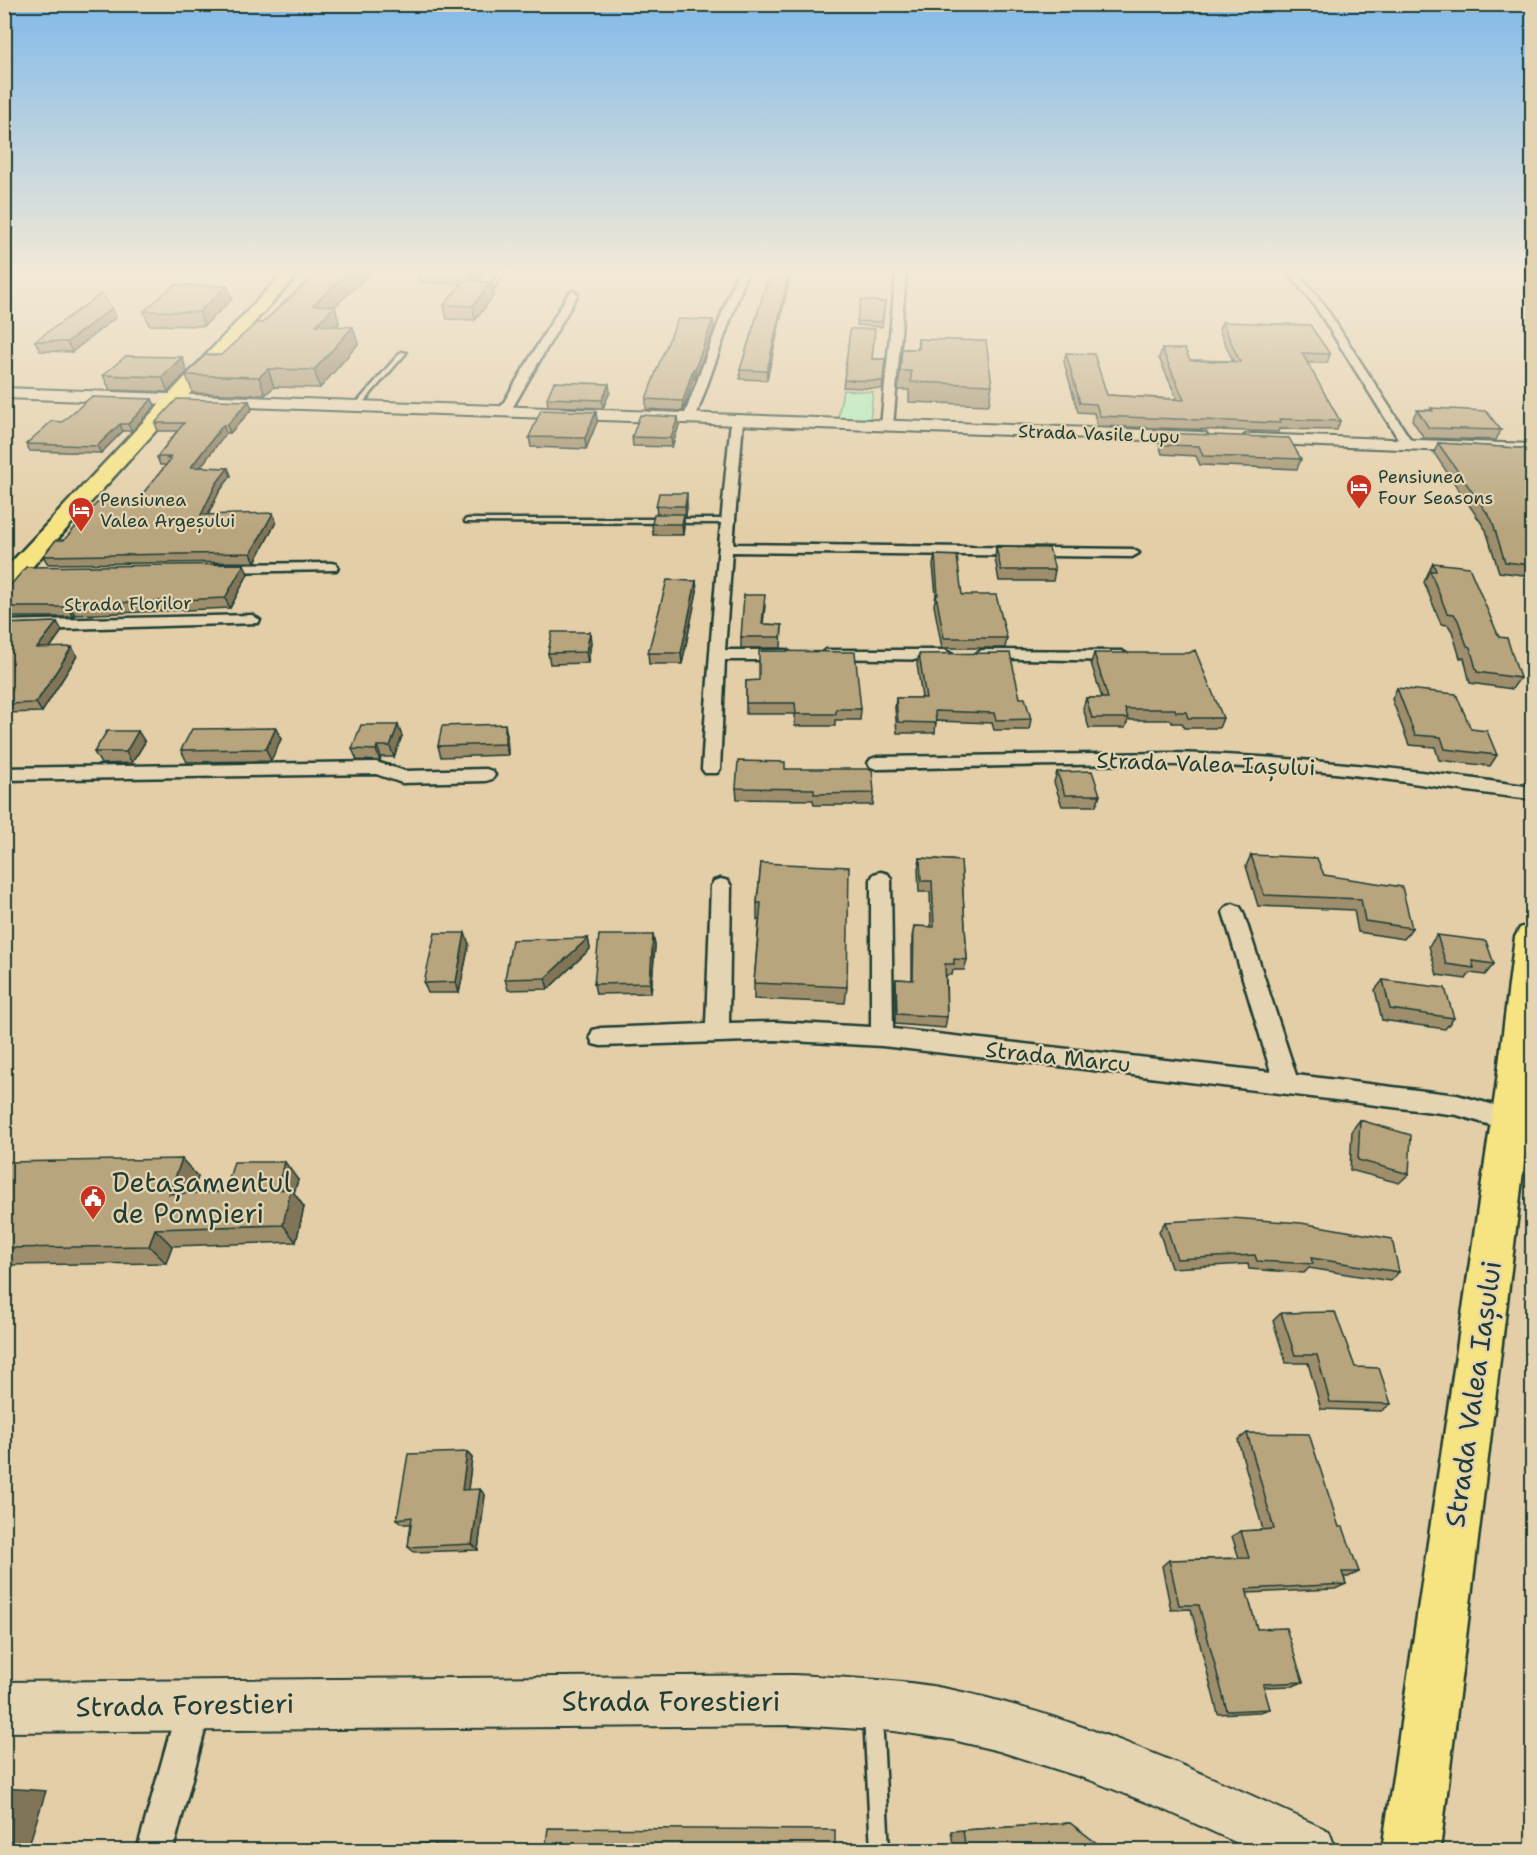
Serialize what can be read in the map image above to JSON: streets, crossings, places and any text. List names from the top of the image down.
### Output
{
  "streets": {
    "main road": ["Strada Vasile Lupu", "Strada Valea Iașului", "Strada Forestieri"],
    "street": ["Strada Florilor", "Strada Marcu"]
  },
  "crossings": [
    ["Strada Valea Iașului", "Strada Marcu"]
  ],
  "places": {
    "hotel": ["Pensiunea Four Seasons", "Pensiunea Valea Argeșului"],
    "public building": ["Detașamentul de Pompieri"]
  }
}
